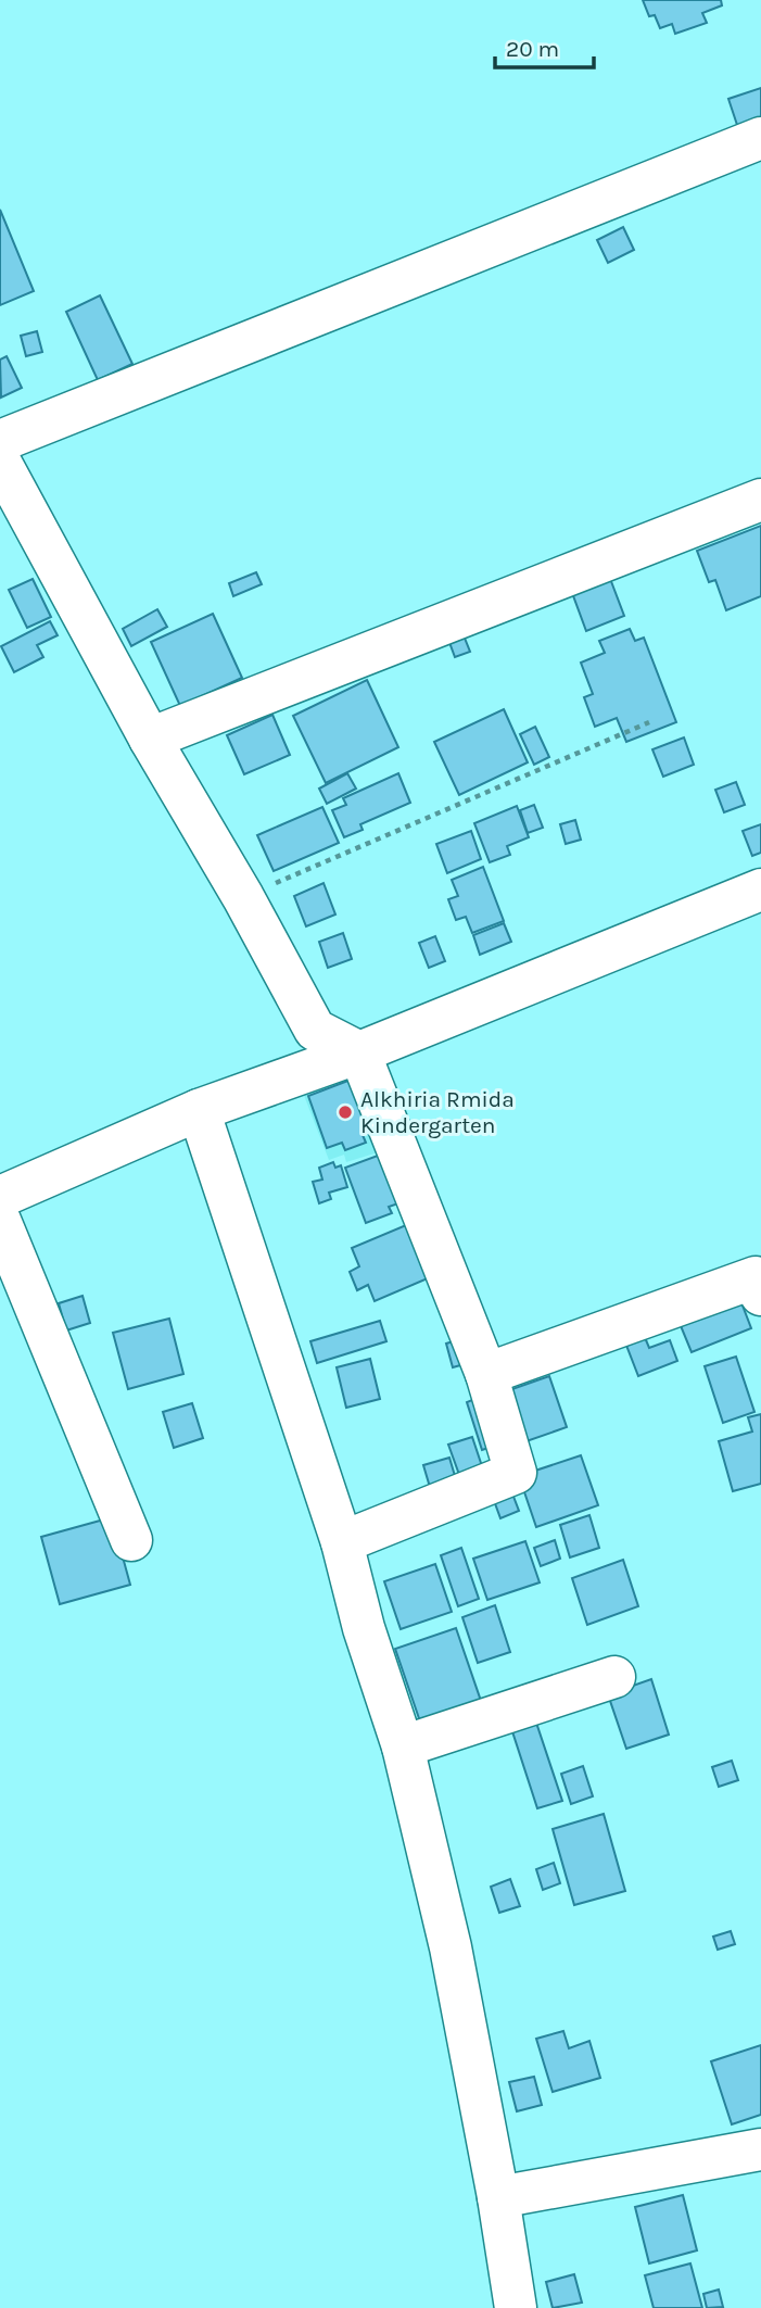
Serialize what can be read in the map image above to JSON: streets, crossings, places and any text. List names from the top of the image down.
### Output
{
  "places": ["Alkhiria Rmida Kindergarten"],
  "scale_bar": "20 m"
}
